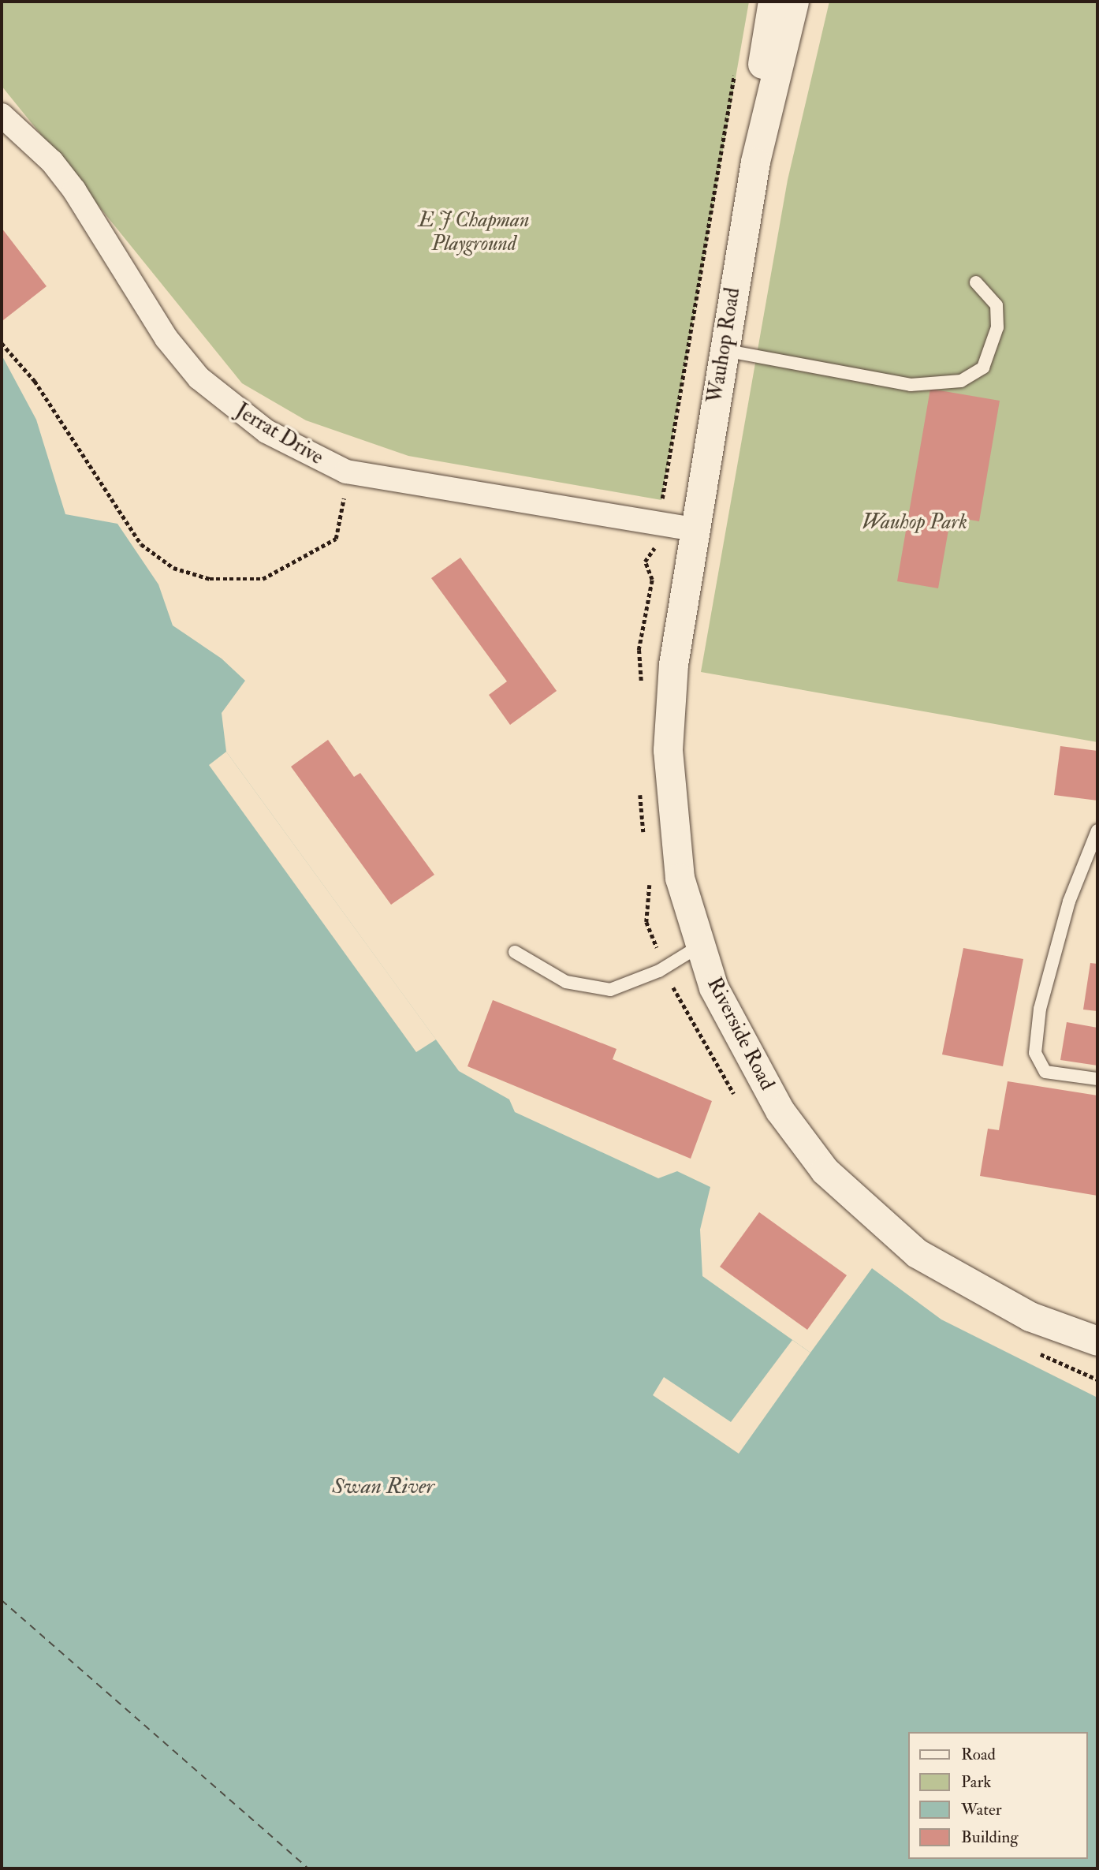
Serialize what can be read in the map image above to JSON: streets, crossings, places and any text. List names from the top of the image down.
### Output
{
  "streets": {
    "street": ["Wauhop Road", "Jerrat Drive", "Riverside Road"]
  },
  "crossings": [
    ["Wauhop Road", "Jerrat Drive"],
    ["Wauhop Road", "Riverside Road"],
    ["Jerrat Drive", "Riverside Road"]
  ],
  "water": ["Swan River"],
  "parks": ["E J Chapman Playground", "Wauhop Park"],
  "legend": [
    "Road",
    "Park",
    "Water",
    "Building"
  ]
}
